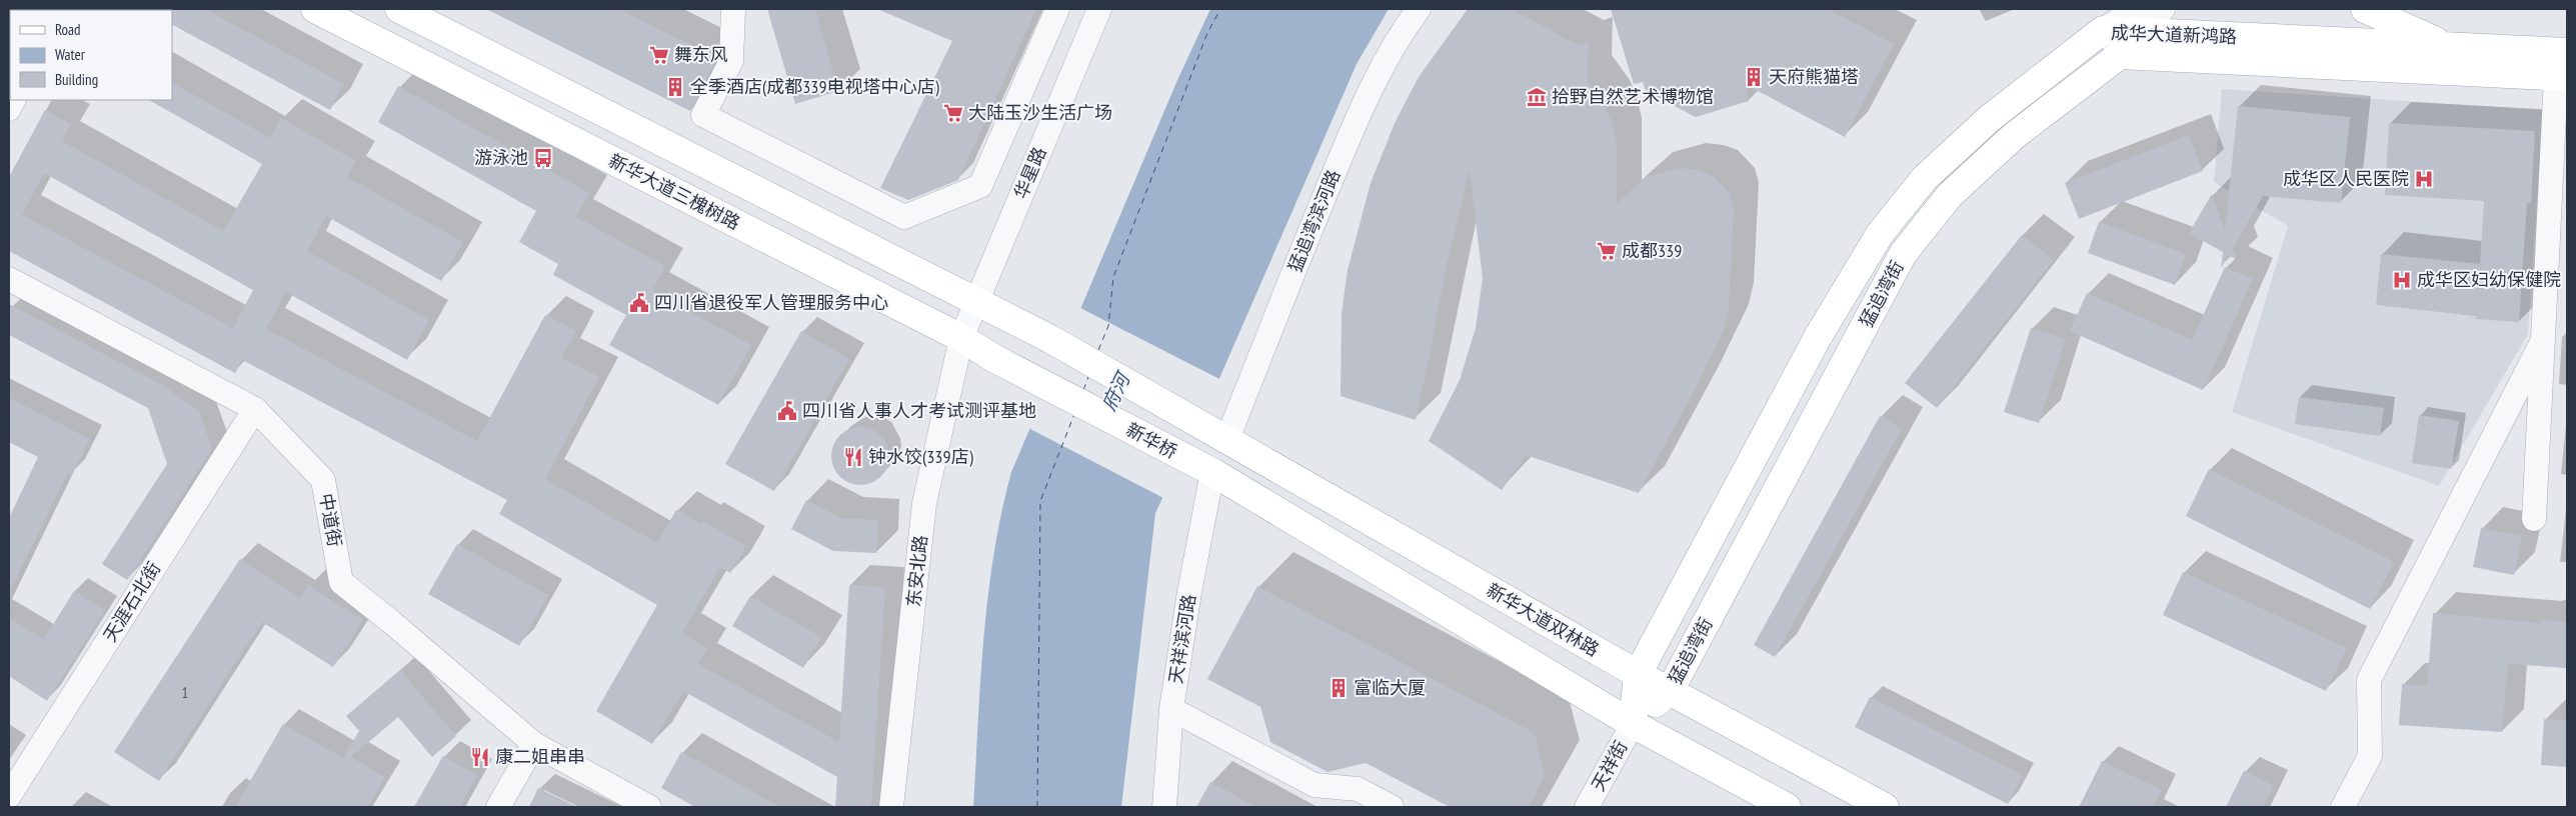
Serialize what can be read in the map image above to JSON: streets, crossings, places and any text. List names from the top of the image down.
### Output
{
  "streets": {
    "main road": [
      "成华大道新鸿路",
      "新华大道三槐树路",
      "猛追湾街",
      "新华桥",
      "新华大道双林路"
    ],
    "street": [
      "华星路",
      "猛追湾滨河路",
      "中道街",
      "东安北路",
      "天涯石北街",
      "天祥滨河路",
      "天祥街"
    ]
  },
  "crossings": [
    ["成华大道新鸿路", "猛追湾街"],
    ["华星路", "新华大道三槐树路"],
    ["华星路", "东安北路"],
    ["华星路", "新华大道双林路"],
    ["新华大道三槐树路", "新华桥"],
    ["新华大道三槐树路", "东安北路"],
    ["猛追湾滨河路", "新华大道双林路"],
    ["猛追湾街", "新华大道双林路"],
    ["猛追湾街", "天祥街"],
    ["新华桥", "天祥滨河路"],
    ["中道街", "天涯石北街"]
  ],
  "water": ["府河"],
  "places": {
    "supermarket": ["舞东风", "大陆玉沙生活广场", "成都339"],
    "building": ["天府熊猫塔", "全季酒店(成都339电视塔中心店)", "富临大厦"],
    "museum": ["拾野自然艺术博物馆"],
    "bus stop": ["游泳池"],
    "hospital": ["成华区人民医院", "成华区妇幼保健院"],
    "public building": ["四川省退役军人管理服务中心", "四川省人事人才考试测评基地"],
    "restaurant": ["钟水饺(339店)", "康二姐串串"]
  },
  "house_numbers": ["1"],
  "legend": ["Road", "Water", "Building"]
}
